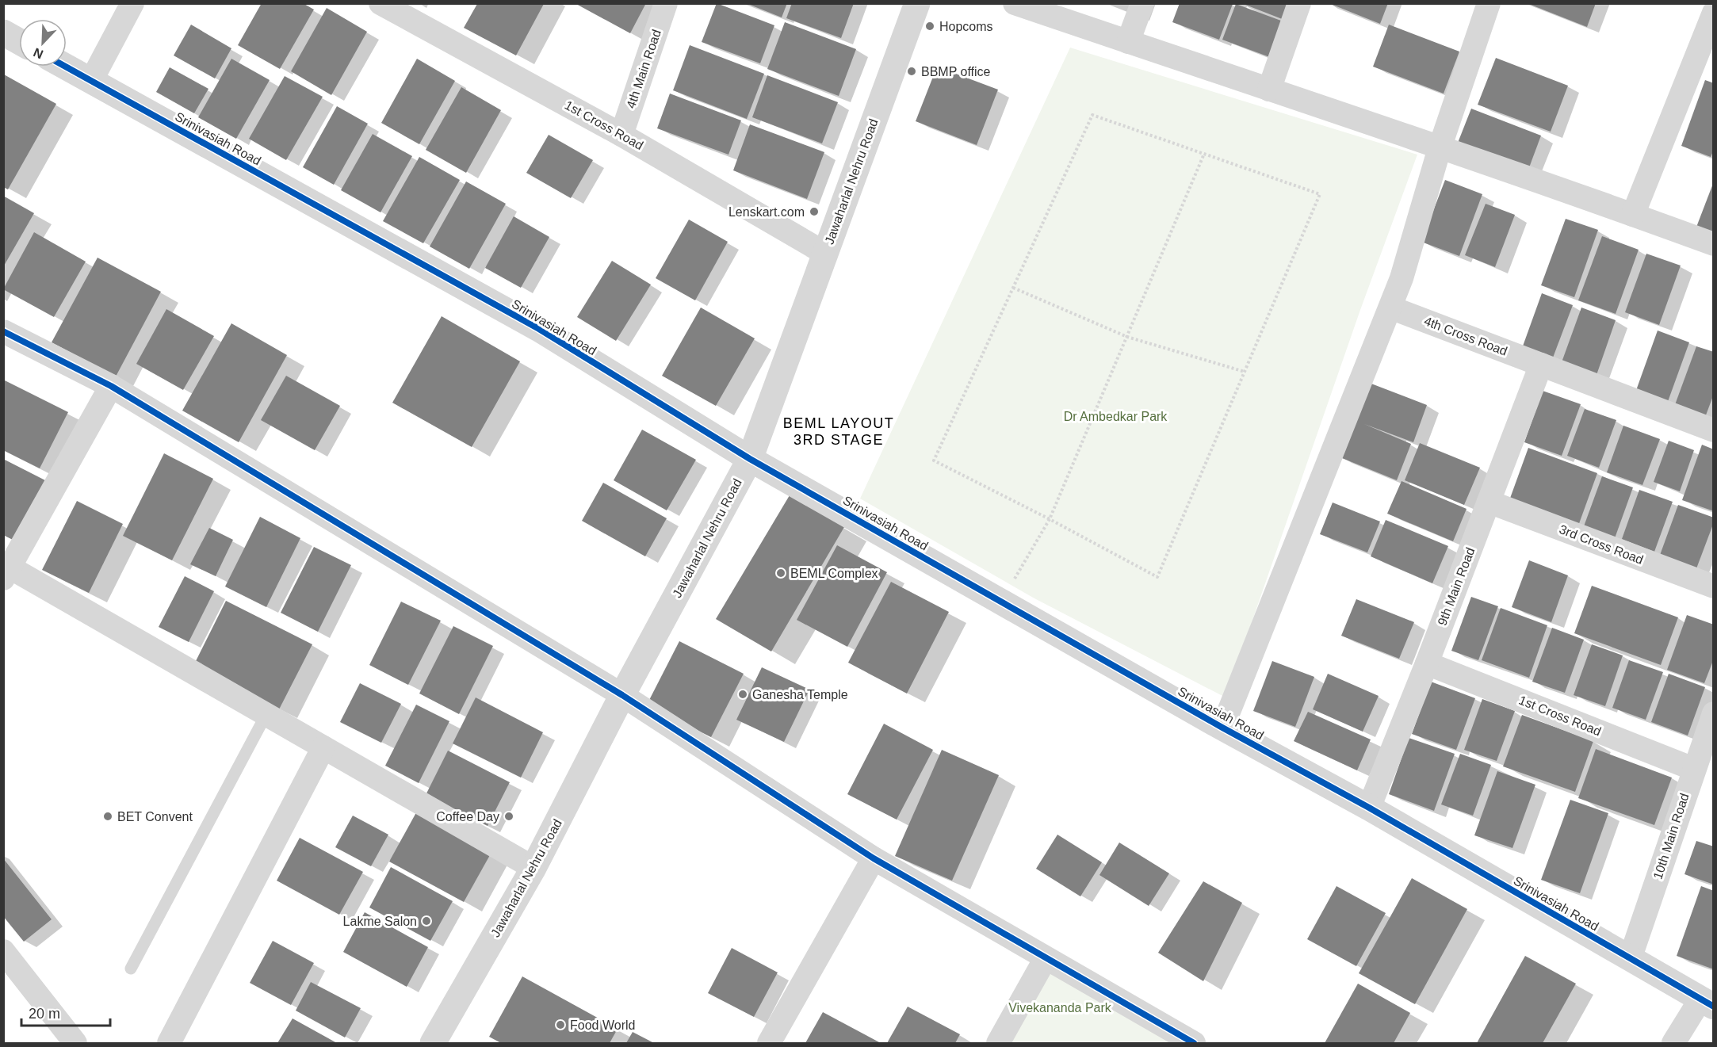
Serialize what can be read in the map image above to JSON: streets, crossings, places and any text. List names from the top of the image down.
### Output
{
  "streets": {
    "street": [
      "4th Main Road",
      "1st Cross Road",
      "Srinivasiah Road",
      "Jawaharlal Nehru Road",
      "4th Cross Road",
      "3rd Cross Road",
      "9th Main Road",
      "10th Main Road"
    ]
  },
  "crossings": [
    ["4th Main Road", "1st Cross Road"],
    ["1st Cross Road", "Jawaharlal Nehru Road"],
    ["1st Cross Road", "9th Main Road"],
    ["1st Cross Road", "10th Main Road"],
    ["Srinivasiah Road", "Jawaharlal Nehru Road"],
    ["Srinivasiah Road", "9th Main Road"],
    ["Srinivasiah Road", "10th Main Road"],
    ["4th Cross Road", "9th Main Road"],
    ["3rd Cross Road", "9th Main Road"]
  ],
  "districts": ["BEML LAYOUT 3RD STAGE"],
  "parks": ["Dr Ambedkar Park", "Vivekananda Park"],
  "places": [
    "Hopcoms",
    "BBMP office",
    "Lenskart.com",
    "BEML Complex",
    "Ganesha Temple",
    "BET Convent",
    "Coffee Day",
    "Lakme Salon",
    "Food World"
  ],
  "scale_bar": "20 m",
  "north": "bottom left"
}
